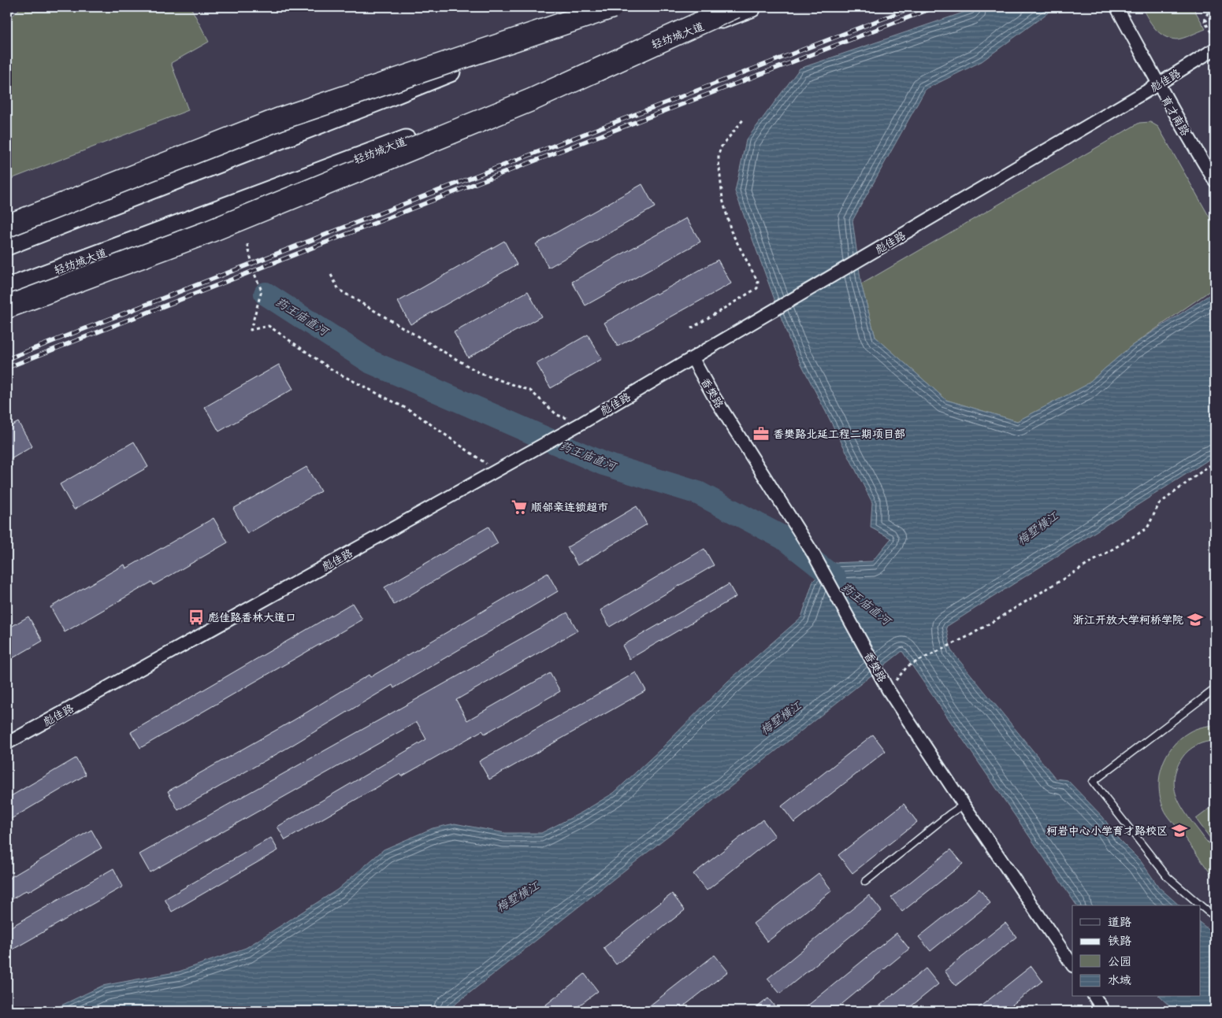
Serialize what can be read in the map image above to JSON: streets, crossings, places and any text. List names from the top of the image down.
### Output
{
  "streets": {
    "main road": ["轻纺城大道"],
    "street": ["彪佳路", "育才南路", "香樊路"]
  },
  "crossings": [
    ["彪佳路", "育才南路"],
    ["彪佳路", "香樊路"]
  ],
  "water": ["药王庙直河", "梅墅横江"],
  "places": {
    "office": ["香樊路北延工程二期项目部"],
    "supermarket": ["顺邻亲连锁超市"],
    "bus stop": ["彪佳路香林大道口"],
    "school or university": ["浙江开放大学柯桥学院", "柯岩中心小学育才路校区"]
  },
  "legend": [
    "道路",
    "铁路",
    "公园",
    "水域"
  ]
}
